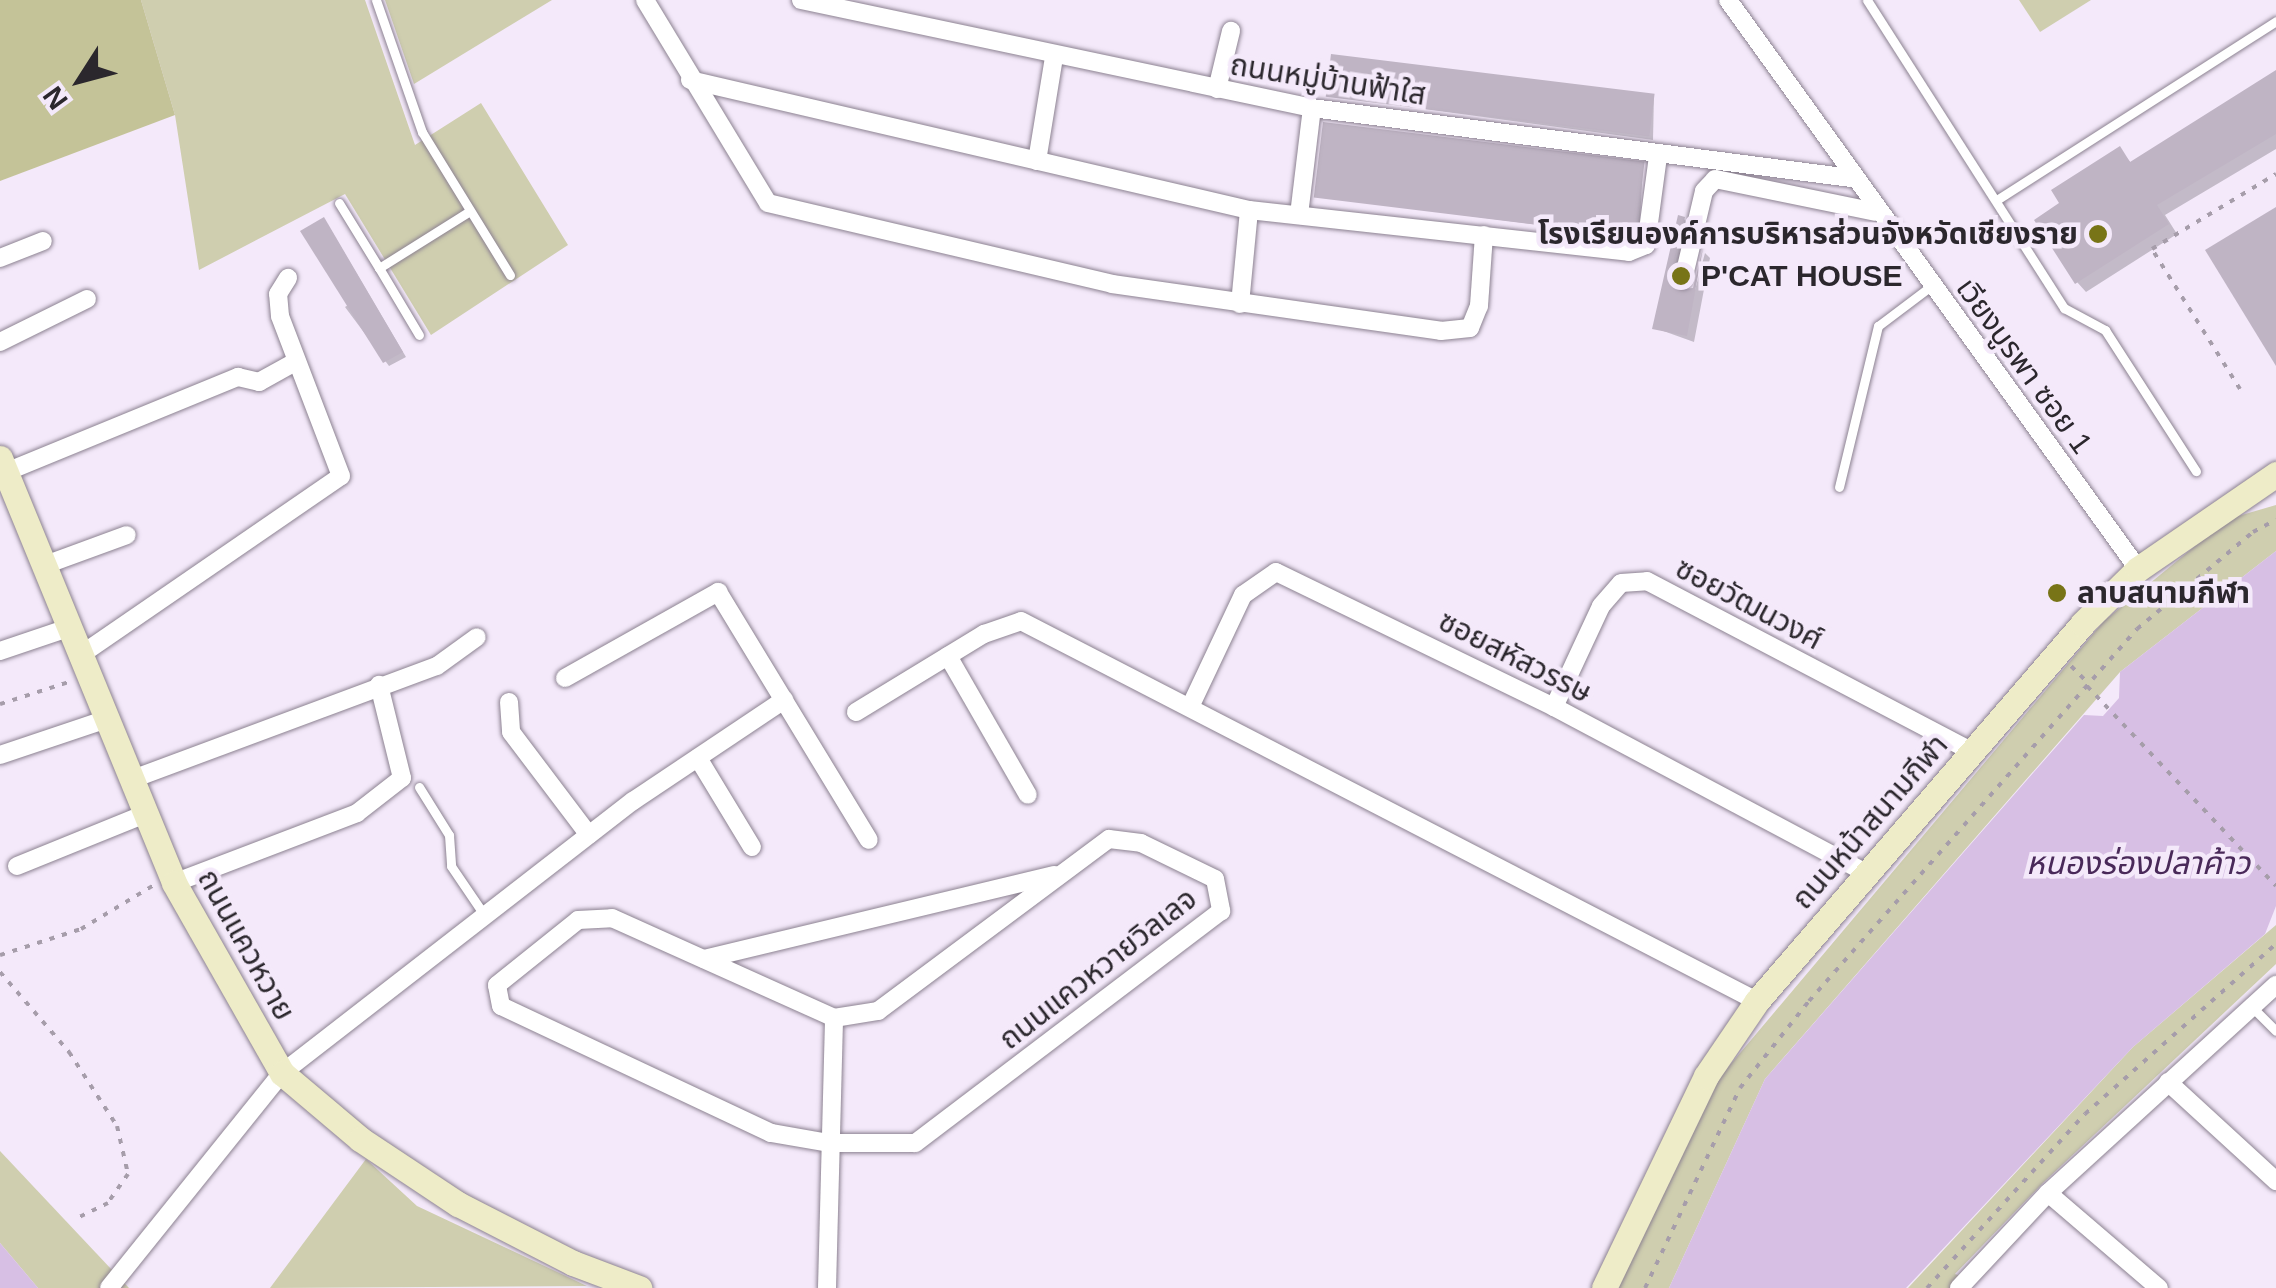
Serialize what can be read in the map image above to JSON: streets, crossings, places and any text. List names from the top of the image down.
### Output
{
  "streets": {
    "street": [
      "ถนนหมู่บ้านฟ้าใส",
      "เวียงบูรพา ซอย 1",
      "ซอยวัฒนวงศ์",
      "ซอยสหัสวรรษ",
      "ถนนหน้าสนามกีฬา",
      "ถนนแควหวาย",
      "ถนนแควหวายวิลเลจ"
    ]
  },
  "crossings": [
    ["ถนนหมู่บ้านฟ้าใส", "เวียงบูรพา ซอย 1"],
    ["เวียงบูรพา ซอย 1", "ถนนหน้าสนามกีฬา"],
    ["ซอยวัฒนวงศ์", "ซอยสหัสวรรษ"],
    ["ซอยวัฒนวงศ์", "ถนนหน้าสนามกีฬา"],
    ["ซอยสหัสวรรษ", "ถนนหน้าสนามกีฬา"]
  ],
  "water": ["หนองร่องปลาค้าว"],
  "places": ["โรงเรียนองค์การบริหารส่วนจังหวัดเชียงราย", "P'CAT HOUSE", "ลาบสนามกีฬา"],
  "north": "bottom left"
}
